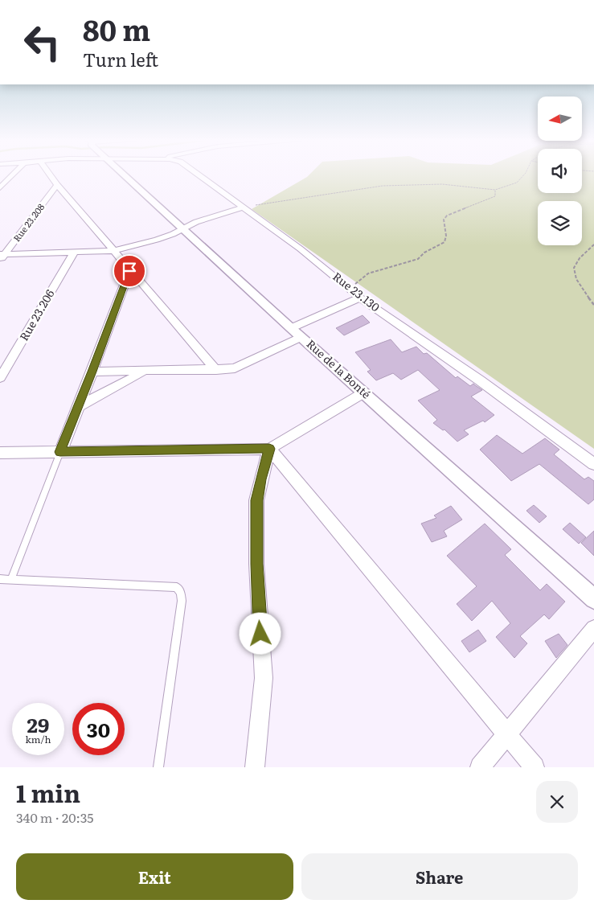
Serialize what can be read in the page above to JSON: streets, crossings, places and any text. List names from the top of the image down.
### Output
{
  "streets": {
    "street": [
      "Rue 23.208",
      "Rue 23.130",
      "Rue 23.206",
      "Rue de la Bonté"
    ]
  },
  "north": "left",
  "page": {
    "turn": ["80 m", "Turn left"],
    "speed": "29 km/h",
    "limit": "30",
    "heading": ["1 min", "340 m · 20:35"],
    "buttons": ["Exit", "Share"]
  }
}
